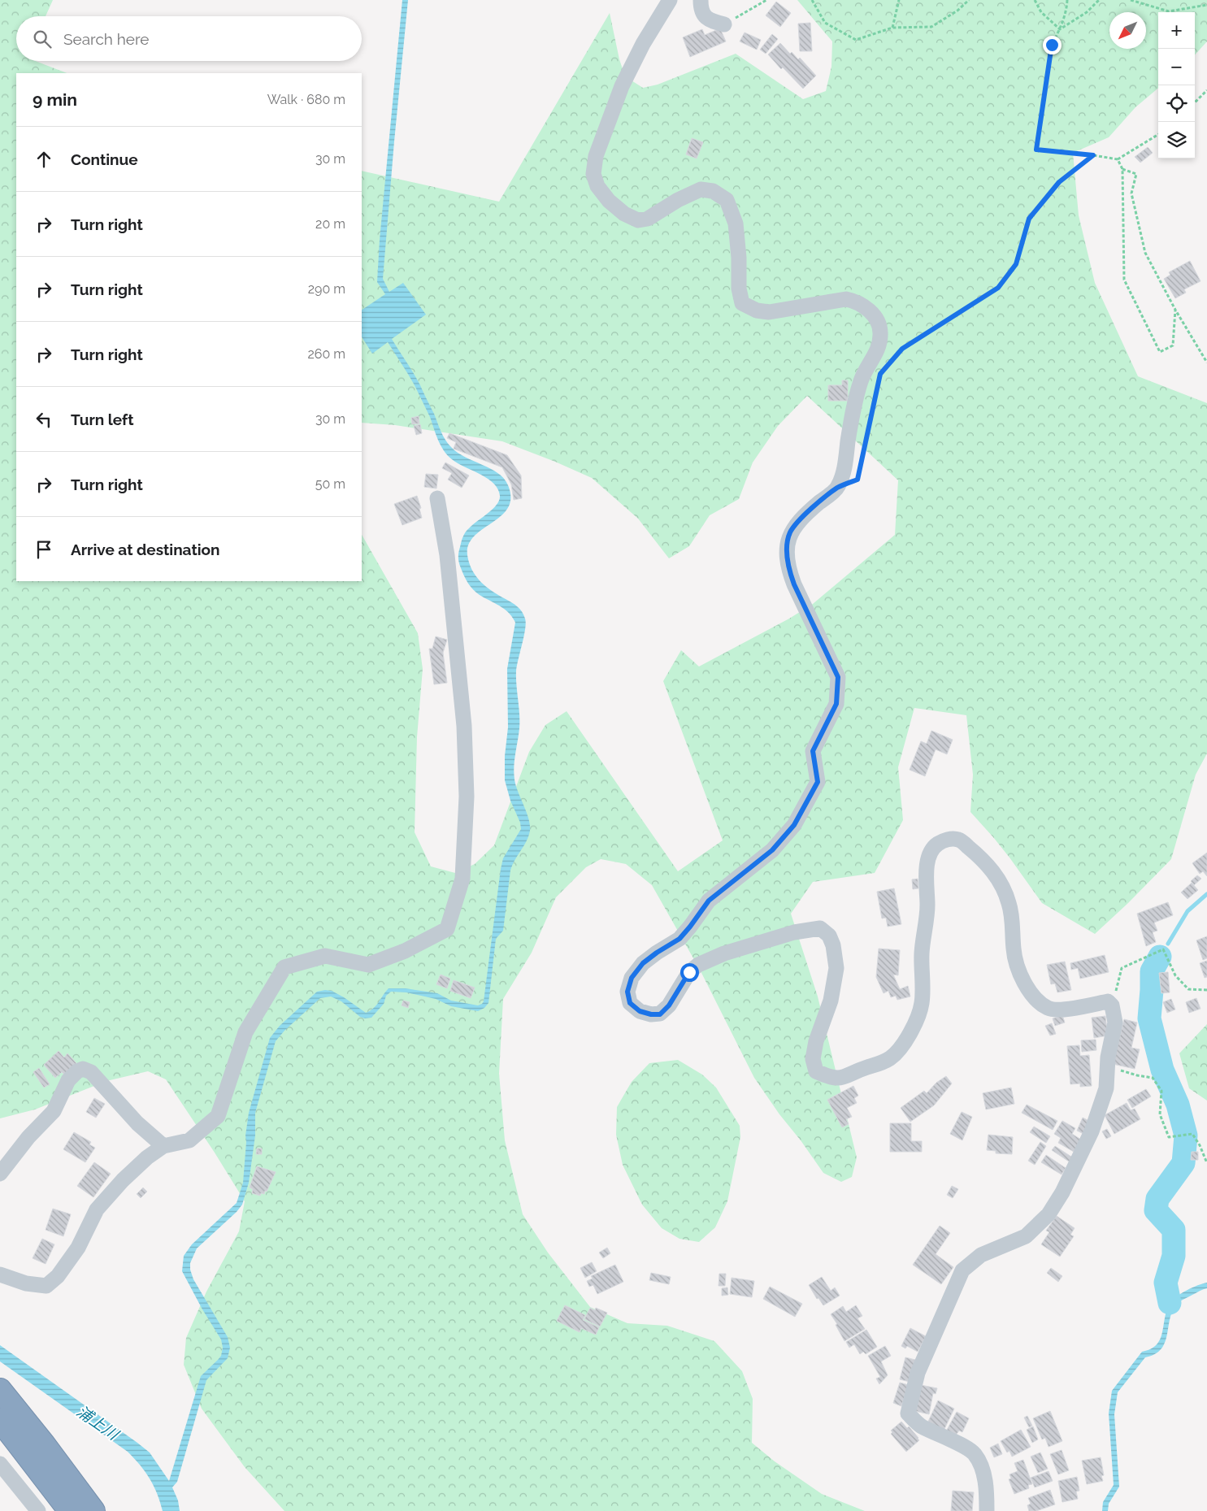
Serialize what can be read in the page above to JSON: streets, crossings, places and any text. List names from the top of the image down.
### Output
{
  "water": ["浦上川"],
  "north": "bottom left",
  "page": {
    "map_buttons": ["+", "−"],
    "search": "Search here",
    "heading": ["9 min", "Walk · 680 m"],
    "list": [
      ["Continue", "30 m"],
      ["Turn right", "20 m"],
      ["Turn right", "290 m"],
      ["Turn right", "260 m"],
      ["Turn left", "30 m"],
      ["Turn right", "50 m"],
      "Arrive at destination"
    ]
  }
}
